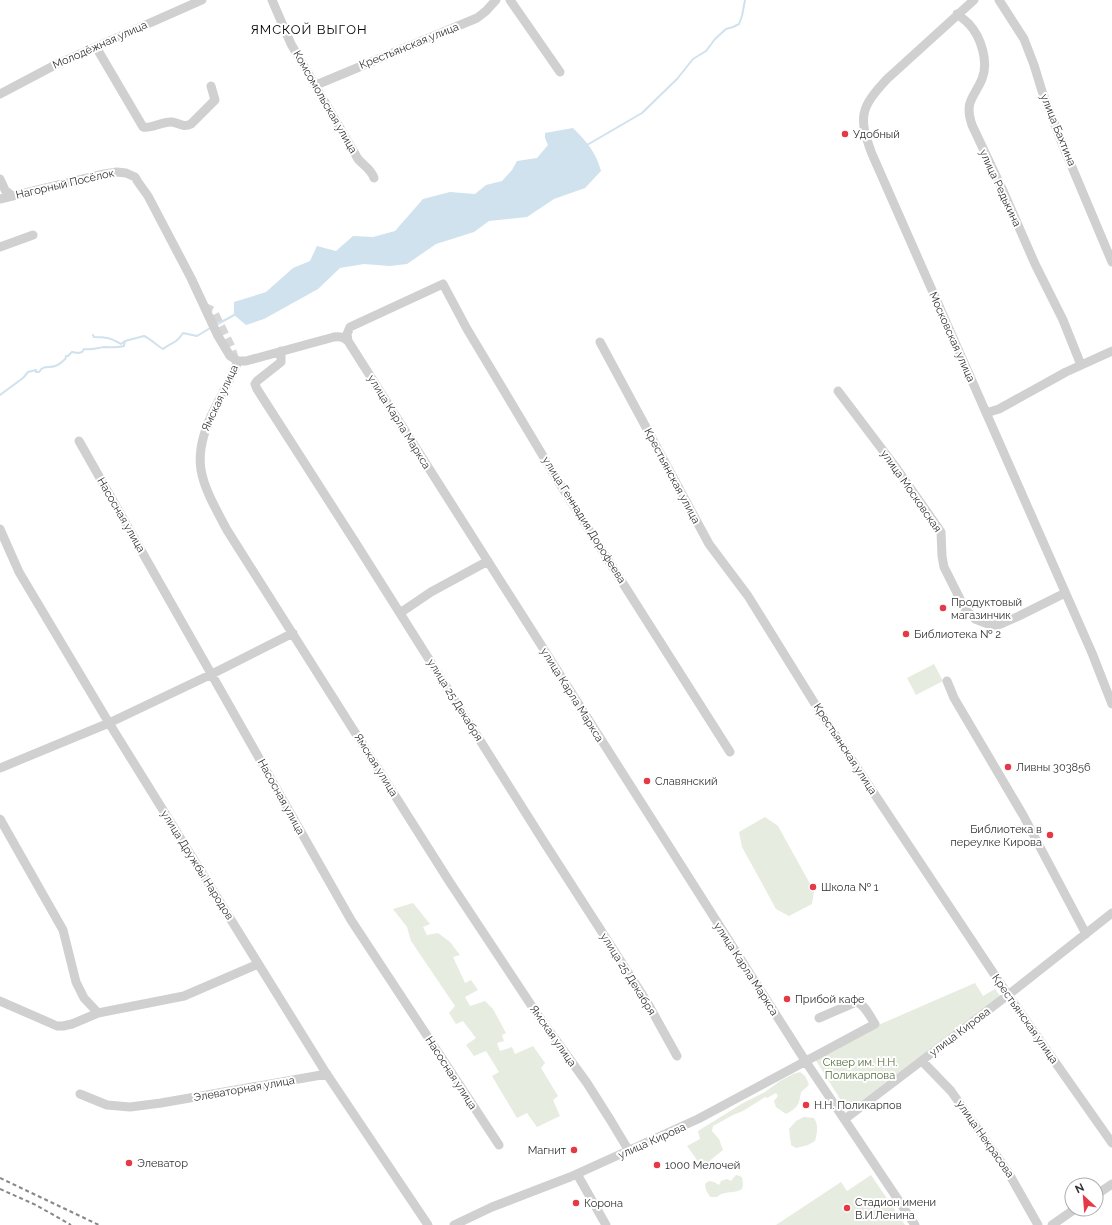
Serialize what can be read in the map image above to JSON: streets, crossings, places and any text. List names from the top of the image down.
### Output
{
  "streets": {
    "street": [
      "Молодёжная улица",
      "Крестьянская улица",
      "Комсомольская улица",
      "улица Бахтина",
      "Нагорный Посёлок",
      "улица Редькина",
      "Московская улица",
      "Ямская улица",
      "улица Карла Маркса",
      "улица Московская",
      "Насосная улица",
      "улица Геннадия Дорофеева",
      "улица 25 Декабря",
      "улица Дружбы Народов",
      "улица Кирова",
      "Элеваторная улица",
      "улица Некрасова"
    ]
  },
  "crossings": [
    ["Крестьянская улица", "Комсомольская улица"],
    ["Крестьянская улица", "улица Кирова"],
    ["Нагорный Посёлок", "Ямская улица"],
    ["улица Редькина", "Московская улица"],
    ["Московская улица", "улица Московская"],
    ["Ямская улица", "улица Кирова"],
    ["улица Карла Маркса", "улица Геннадия Дорофеева"],
    ["улица Карла Маркса", "улица Кирова"],
    ["улица Дружбы Народов", "Элеваторная улица"],
    ["улица Кирова", "улица Некрасова"]
  ],
  "districts": ["ЯМСКОЙ ВЫГОН"],
  "parks": ["Сквер им. Н.Н. Поликарпова"],
  "places": [
    "Удобный",
    "Продуктовый магазинчик",
    "Библиотека № 2",
    "Ливны 303856",
    "Славянский",
    "Библиотека в переулке Кирова",
    "Школа № 1",
    "Прибой кафе",
    "Н.Н. Поликарпов",
    "Магнит",
    "Элеватор",
    "1000 Мелочей",
    "Корона",
    "Стадион имени В.И.Ленина"
  ],
  "north": "top left"
}
